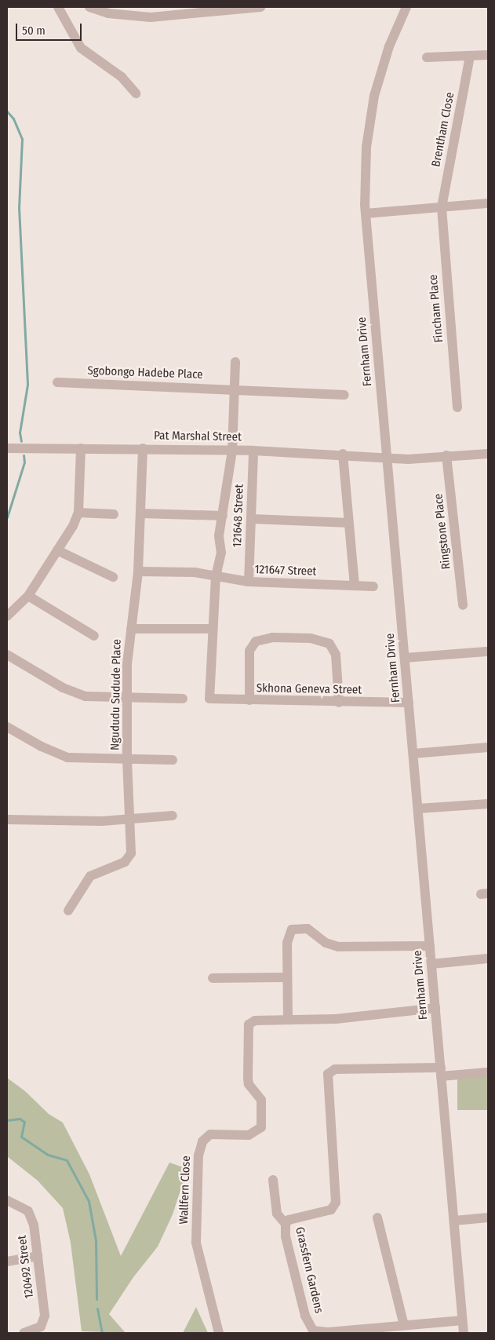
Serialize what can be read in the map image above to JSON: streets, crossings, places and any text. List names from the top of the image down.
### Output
{
  "streets": {
    "street": [
      "Brentham Close",
      "Fincham Place",
      "Fernham Drive",
      "Sgobongo Hadebe Place",
      "Pat Marshal Street",
      "121648 Street",
      "Ringstone Place",
      "121647 Street",
      "Skhona Geneva Street",
      "Ngududu Sudude Place",
      "Wallfern Close",
      "120492 Street",
      "Grassfern Gardens"
    ]
  },
  "crossings": [
    ["Brentham Close", "Fincham Place"],
    ["Fernham Drive", "Pat Marshal Street"],
    ["Fernham Drive", "Skhona Geneva Street"],
    ["Fernham Drive", "Wallfern Close"],
    ["Fernham Drive", "Grassfern Gardens"],
    ["Pat Marshal Street", "121648 Street"],
    ["Pat Marshal Street", "Ringstone Place"],
    ["Pat Marshal Street", "Ngududu Sudude Place"],
    ["121648 Street", "121647 Street"],
    ["121647 Street", "Ngududu Sudude Place"]
  ],
  "scale_bar": "50 m"
}
